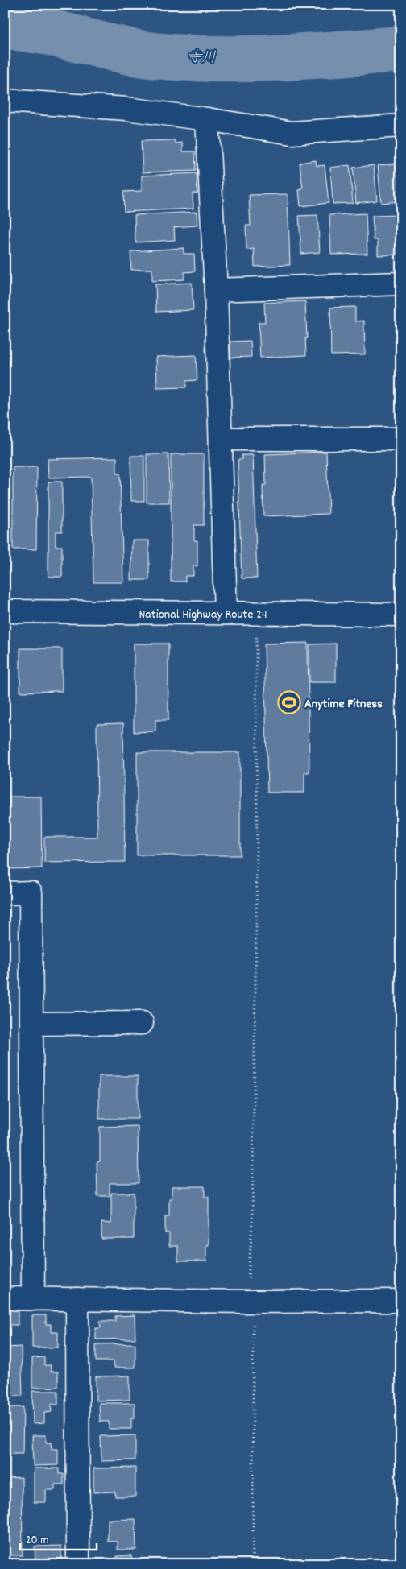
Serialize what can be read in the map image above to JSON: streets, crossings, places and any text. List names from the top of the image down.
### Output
{
  "streets": {
    "main road": ["National Highway Route 24"]
  },
  "water": ["寺川"],
  "places": {
    "sports": ["Anytime Fitness"]
  },
  "scale_bar": "20 m"
}
